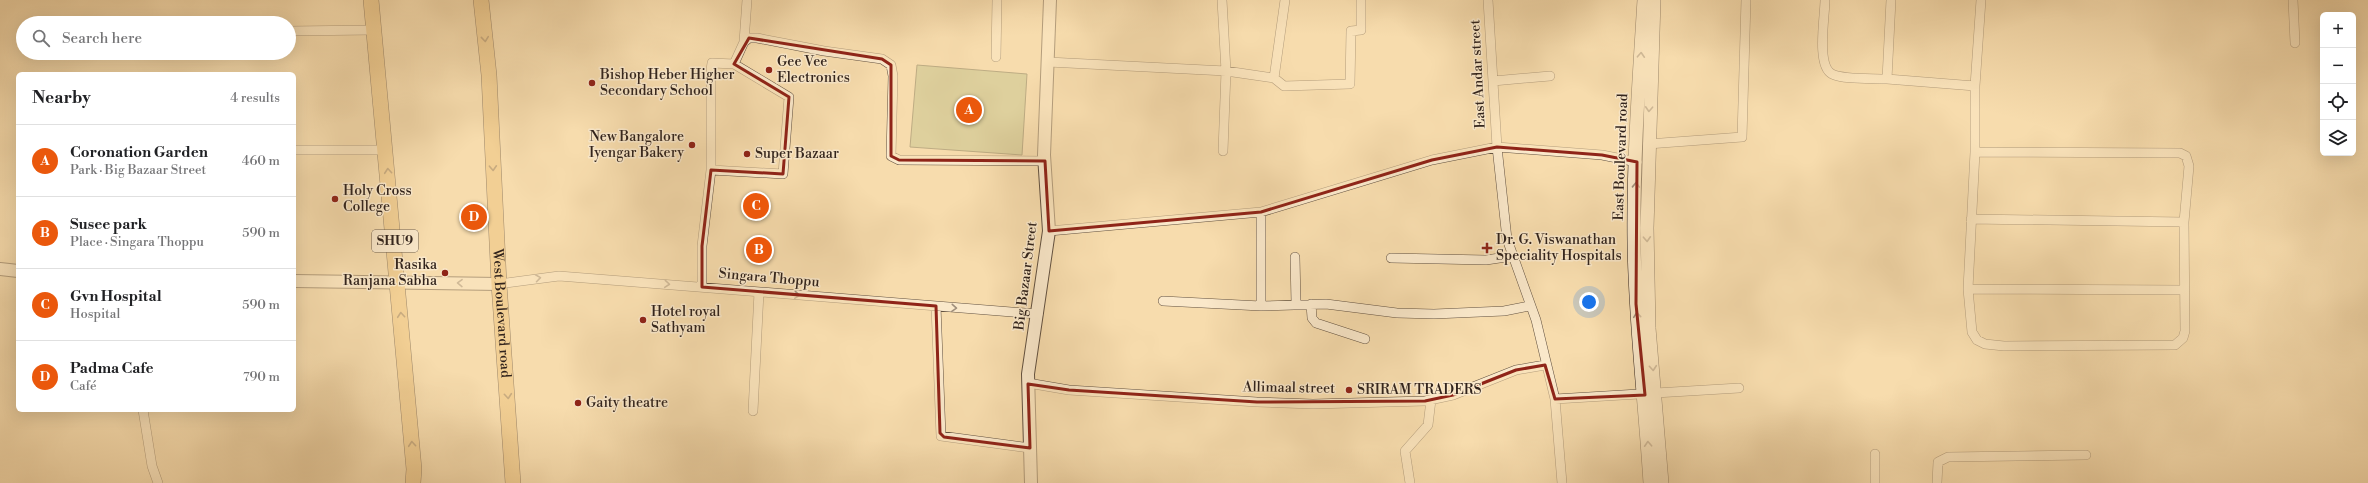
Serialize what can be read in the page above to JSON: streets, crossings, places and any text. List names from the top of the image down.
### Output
{
  "streets": {
    "main road": ["East Boulevard road", "SHU9", "West Boulevard road"],
    "street": [
      "East Andar street",
      "Big Bazaar Street",
      "Singara Thoppu",
      "Allimaal street"
    ]
  },
  "crossings": [
    ["East Andar street", "Allimaal street"],
    ["Big Bazaar Street", "Singara Thoppu"],
    ["Big Bazaar Street", "Allimaal street"],
    ["Singara Thoppu", "West Boulevard road"]
  ],
  "one_way": ["Singara Thoppu"],
  "places": {
    "other": [
      "Gee Vee Electronics",
      "Bishop Heber Higher Secondary School",
      "New Bangalore Iyengar Bakery",
      "Super Bazaar",
      "Holy Cross College",
      "Rasika Ranjana Sabha",
      "Hotel royal Sathyam",
      "SRIRAM TRADERS",
      "Gaity theatre"
    ],
    "health": ["Dr. G. Viswanathan Speciality Hospitals"]
  },
  "page": {
    "map_buttons": ["+", "−"],
    "search": "Search here",
    "heading": ["Nearby", "4 results"],
    "pins": [
      "A",
      "C",
      "D",
      "B"
    ],
    "list": [
      {
        "mark": "A",
        "name": "Coronation Garden",
        "note": "Park · Big Bazaar Street",
        "value": "460 m"
      },
      {
        "mark": "B",
        "name": "Susee park",
        "note": "Place · Singara Thoppu",
        "value": "590 m"
      },
      {
        "mark": "C",
        "name": "Gvn Hospital",
        "note": "Hospital",
        "value": "590 m"
      },
      {
        "mark": "D",
        "name": "Padma Cafe",
        "note": "Café",
        "value": "790 m"
      }
    ]
  }
}
